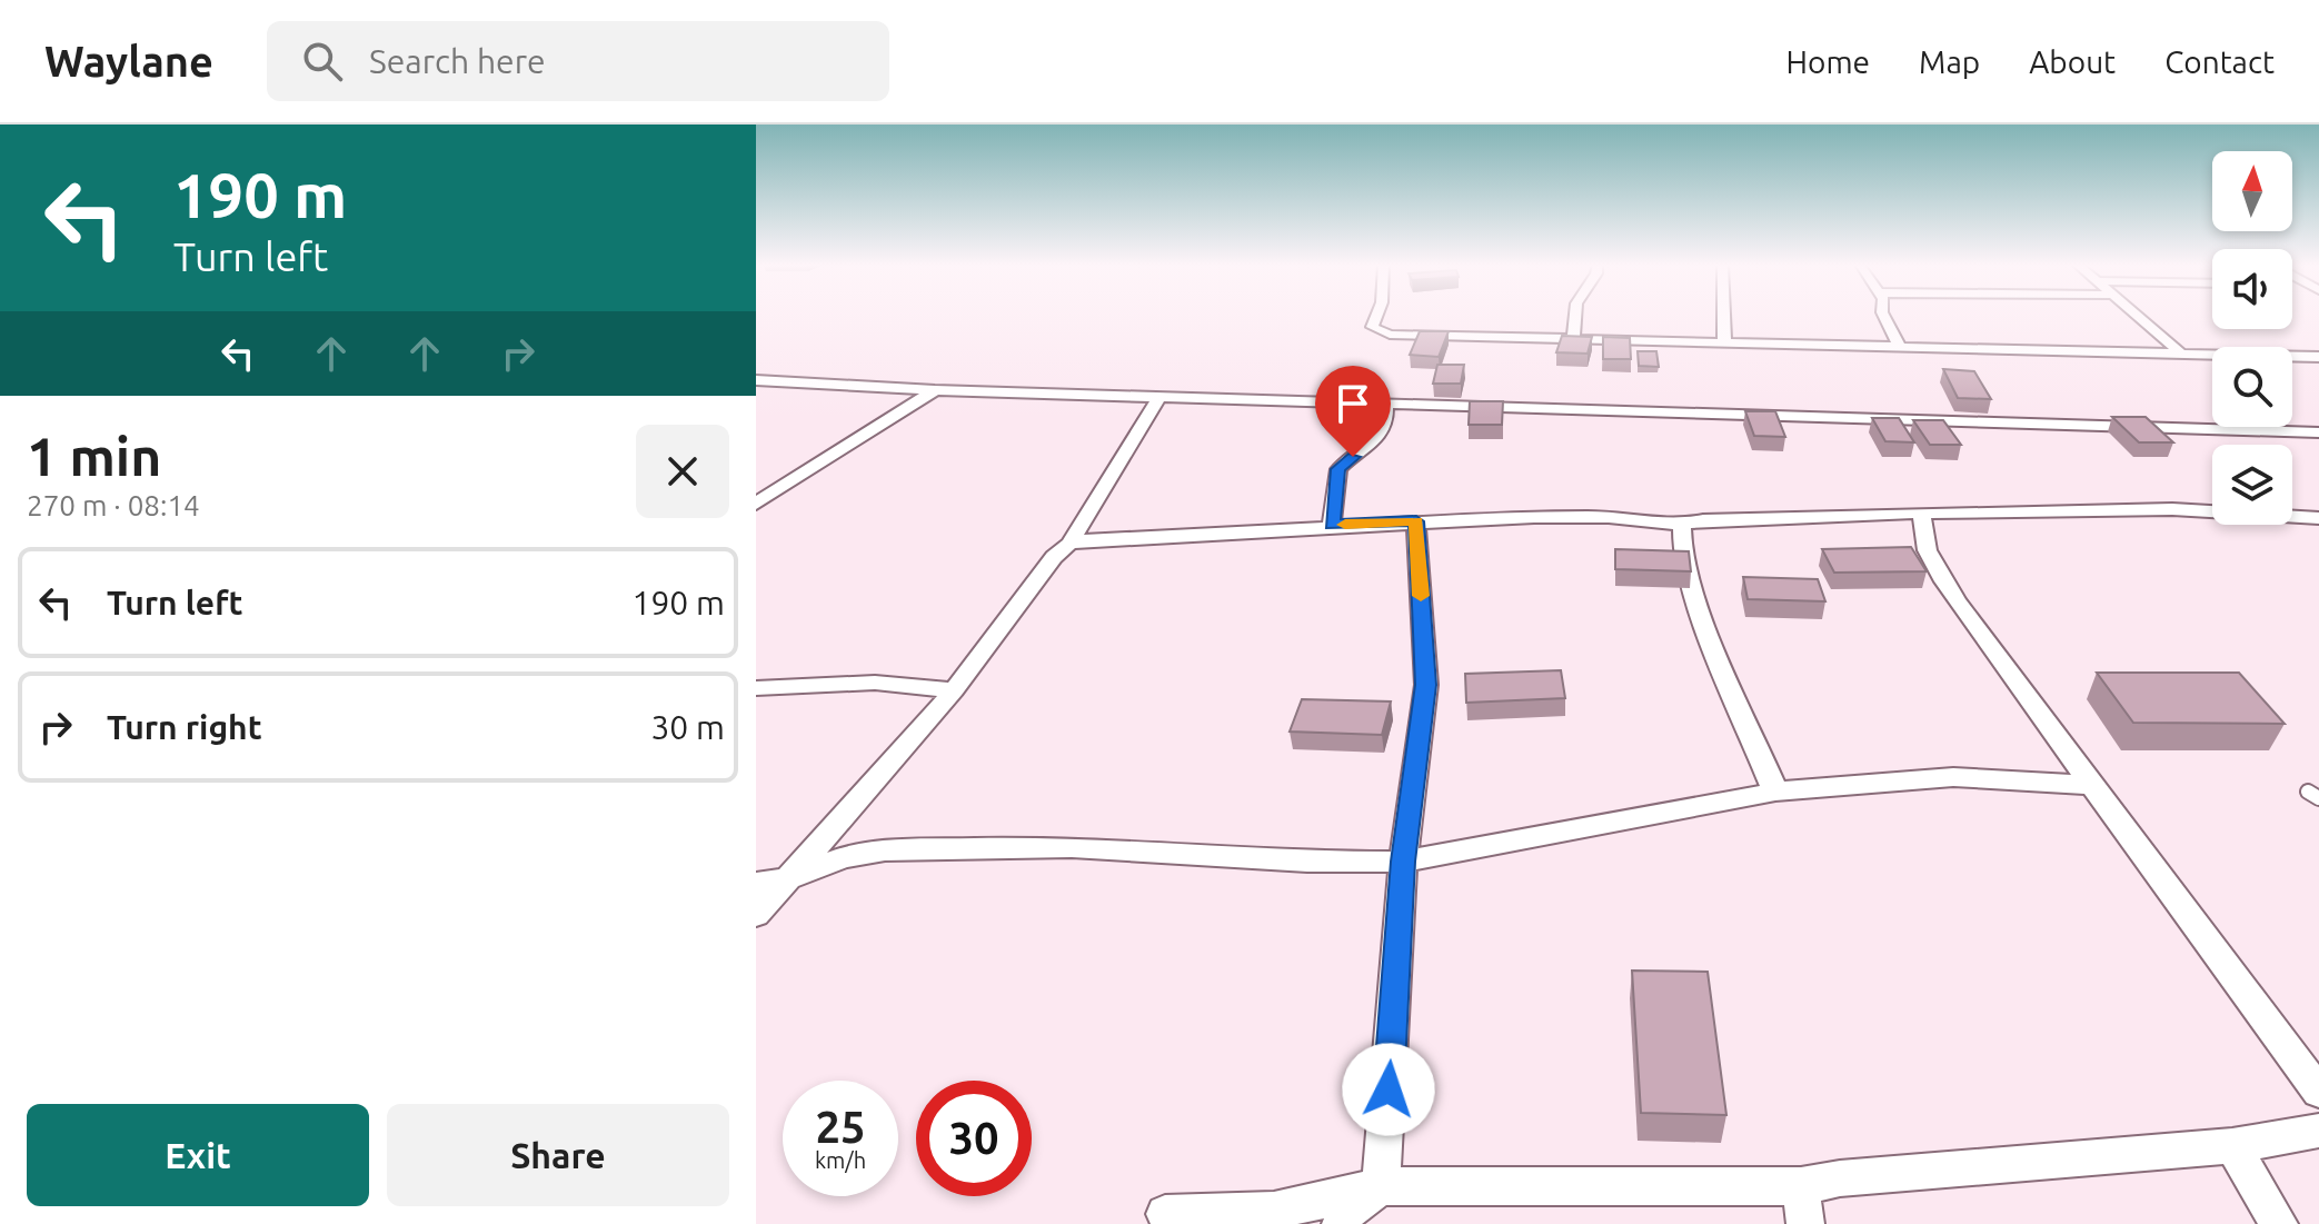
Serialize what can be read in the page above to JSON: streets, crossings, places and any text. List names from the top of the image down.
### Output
{
  "north": "top",
  "page": {
    "header": "Waylane",
    "search": "Search here",
    "nav": [
      "Home",
      "Map",
      "About",
      "Contact"
    ],
    "turn": ["190 m", "Turn left"],
    "heading": ["1 min", "270 m · 08:14"],
    "list": [
      {
        "name": "Turn left",
        "value": "190 m"
      },
      {
        "name": "Turn right",
        "value": "30 m"
      }
    ],
    "speed": "25 km/h",
    "limit": "30",
    "buttons": ["Exit", "Share"]
  }
}
